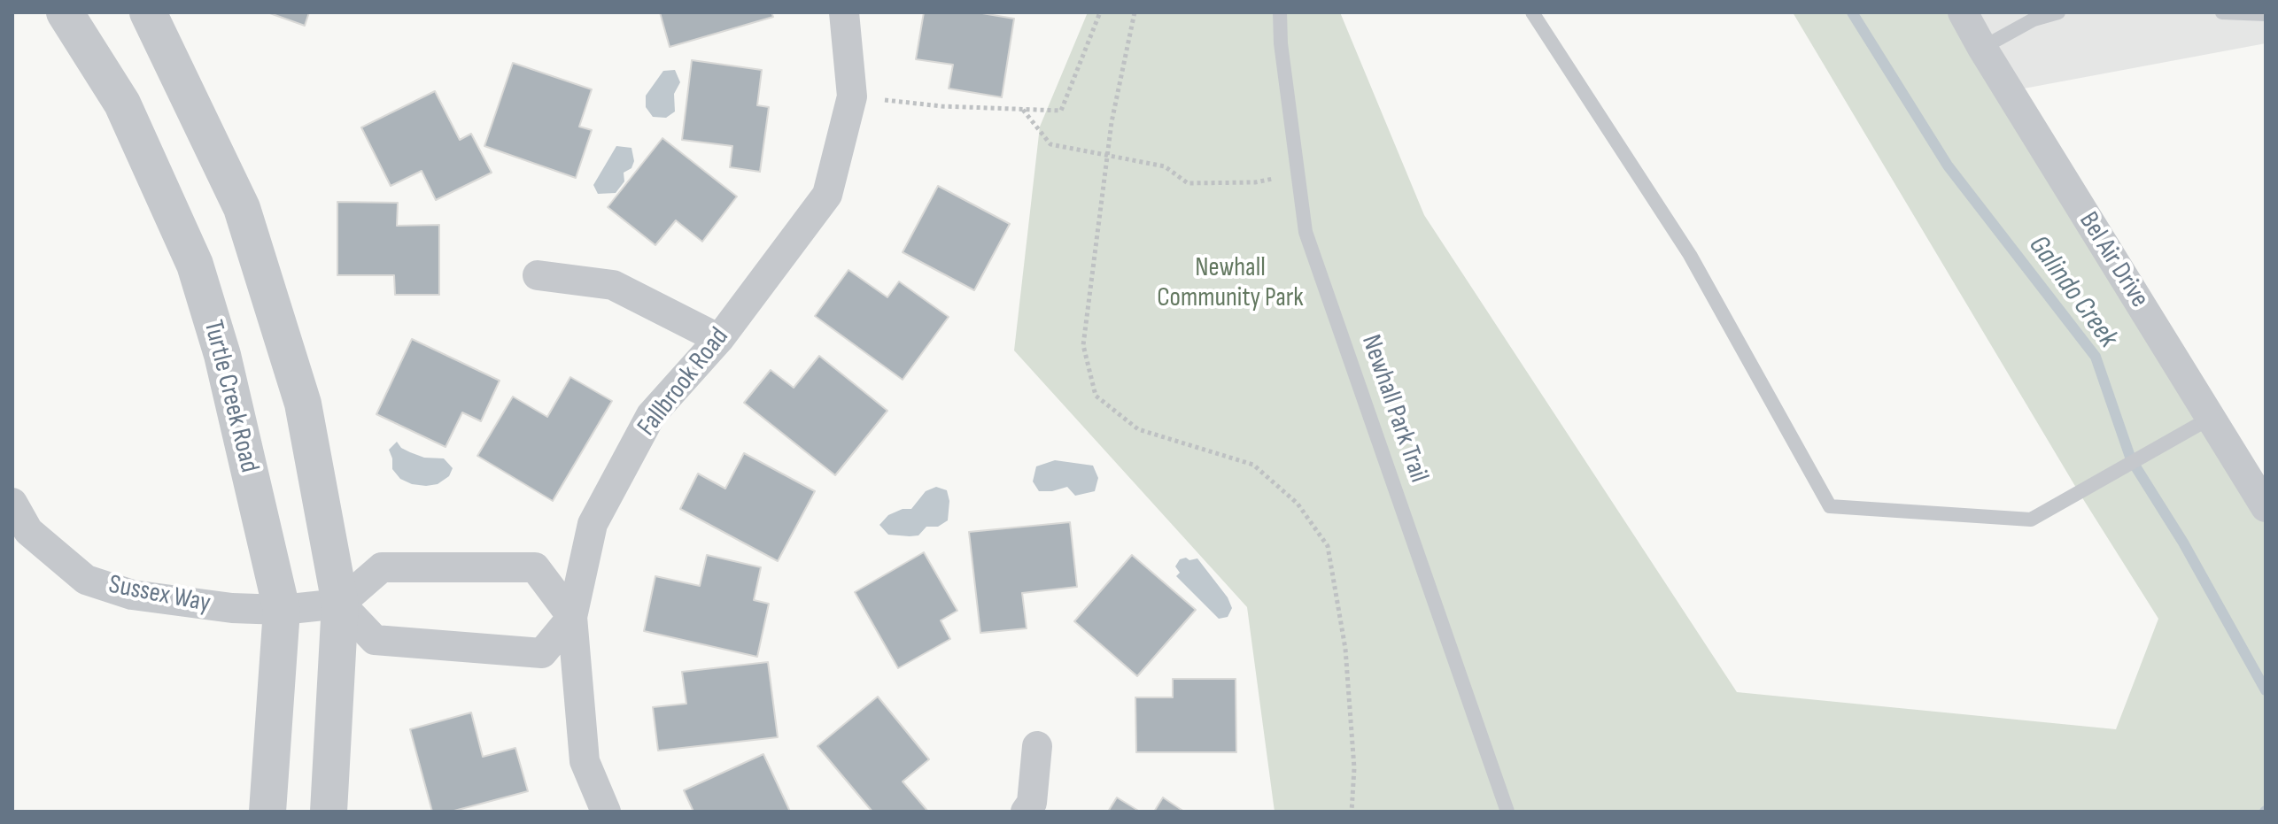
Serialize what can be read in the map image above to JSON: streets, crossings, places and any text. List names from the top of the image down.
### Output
{
  "streets": {
    "street": [
      "Bel Air Drive",
      "Fallbrook Road",
      "Turtle Creek Road",
      "Sussex Way"
    ],
    "lane": ["Newhall Park Trail"]
  },
  "crossings": [
    ["Turtle Creek Road", "Sussex Way"]
  ],
  "water": ["Galindo Creek"],
  "parks": ["Newhall Community Park"]
}
